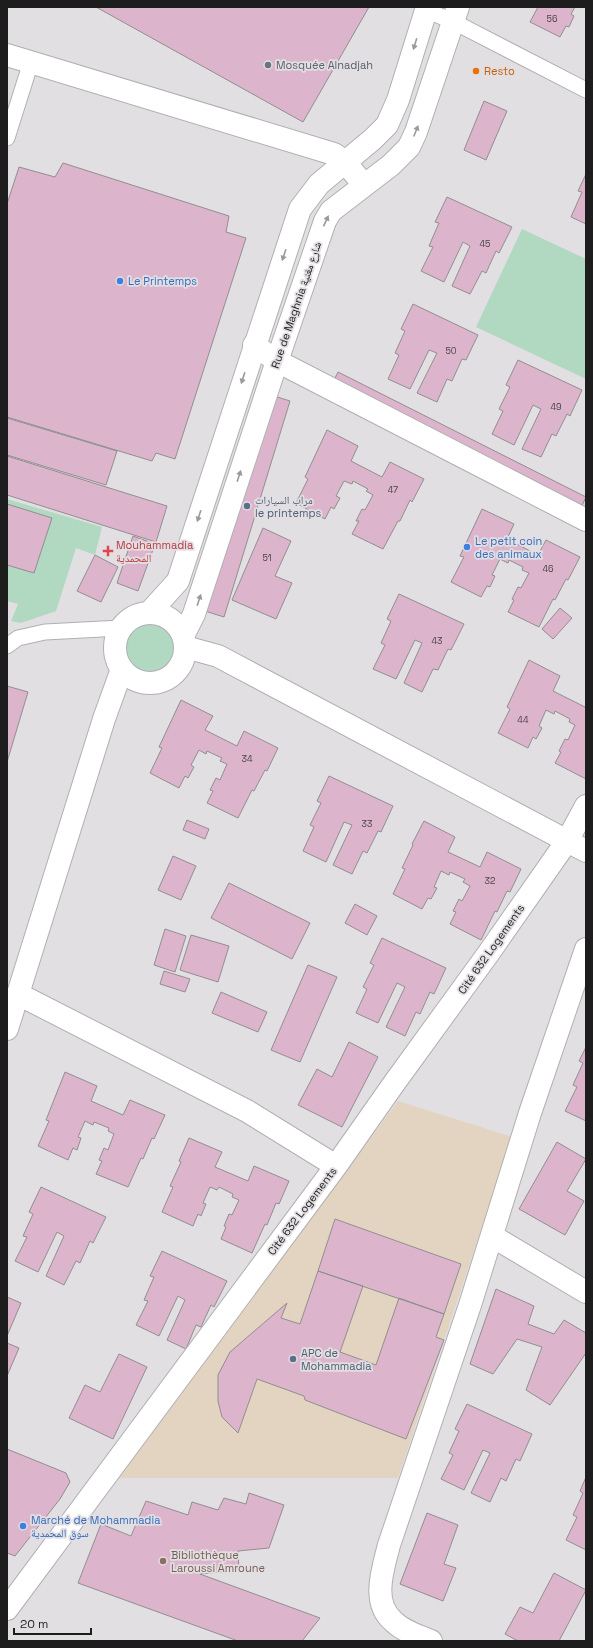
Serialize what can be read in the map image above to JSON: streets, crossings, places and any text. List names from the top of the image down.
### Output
{
  "streets": {
    "street": ["Rue de Maghnia شارع مغنية", "Cité 632 Logements"]
  },
  "places": {
    "other": [
      "Mosquée Alnadjah",
      "Resto",
      "Le Printemps",
      "مراب السيارات le printemps",
      "Le petit coin des animaux",
      "APC de Mohammadia",
      "Marché de Mohammadia سوق المحمدية",
      "Bibliothèque Laroussi Amroune"
    ],
    "health": ["Mouhammadia المحمدية"]
  },
  "house_numbers": [
    "56",
    "45",
    "50",
    "49",
    "47",
    "51",
    "46",
    "43",
    "44",
    "34",
    "33",
    "32"
  ],
  "scale_bar": "20 m"
}
